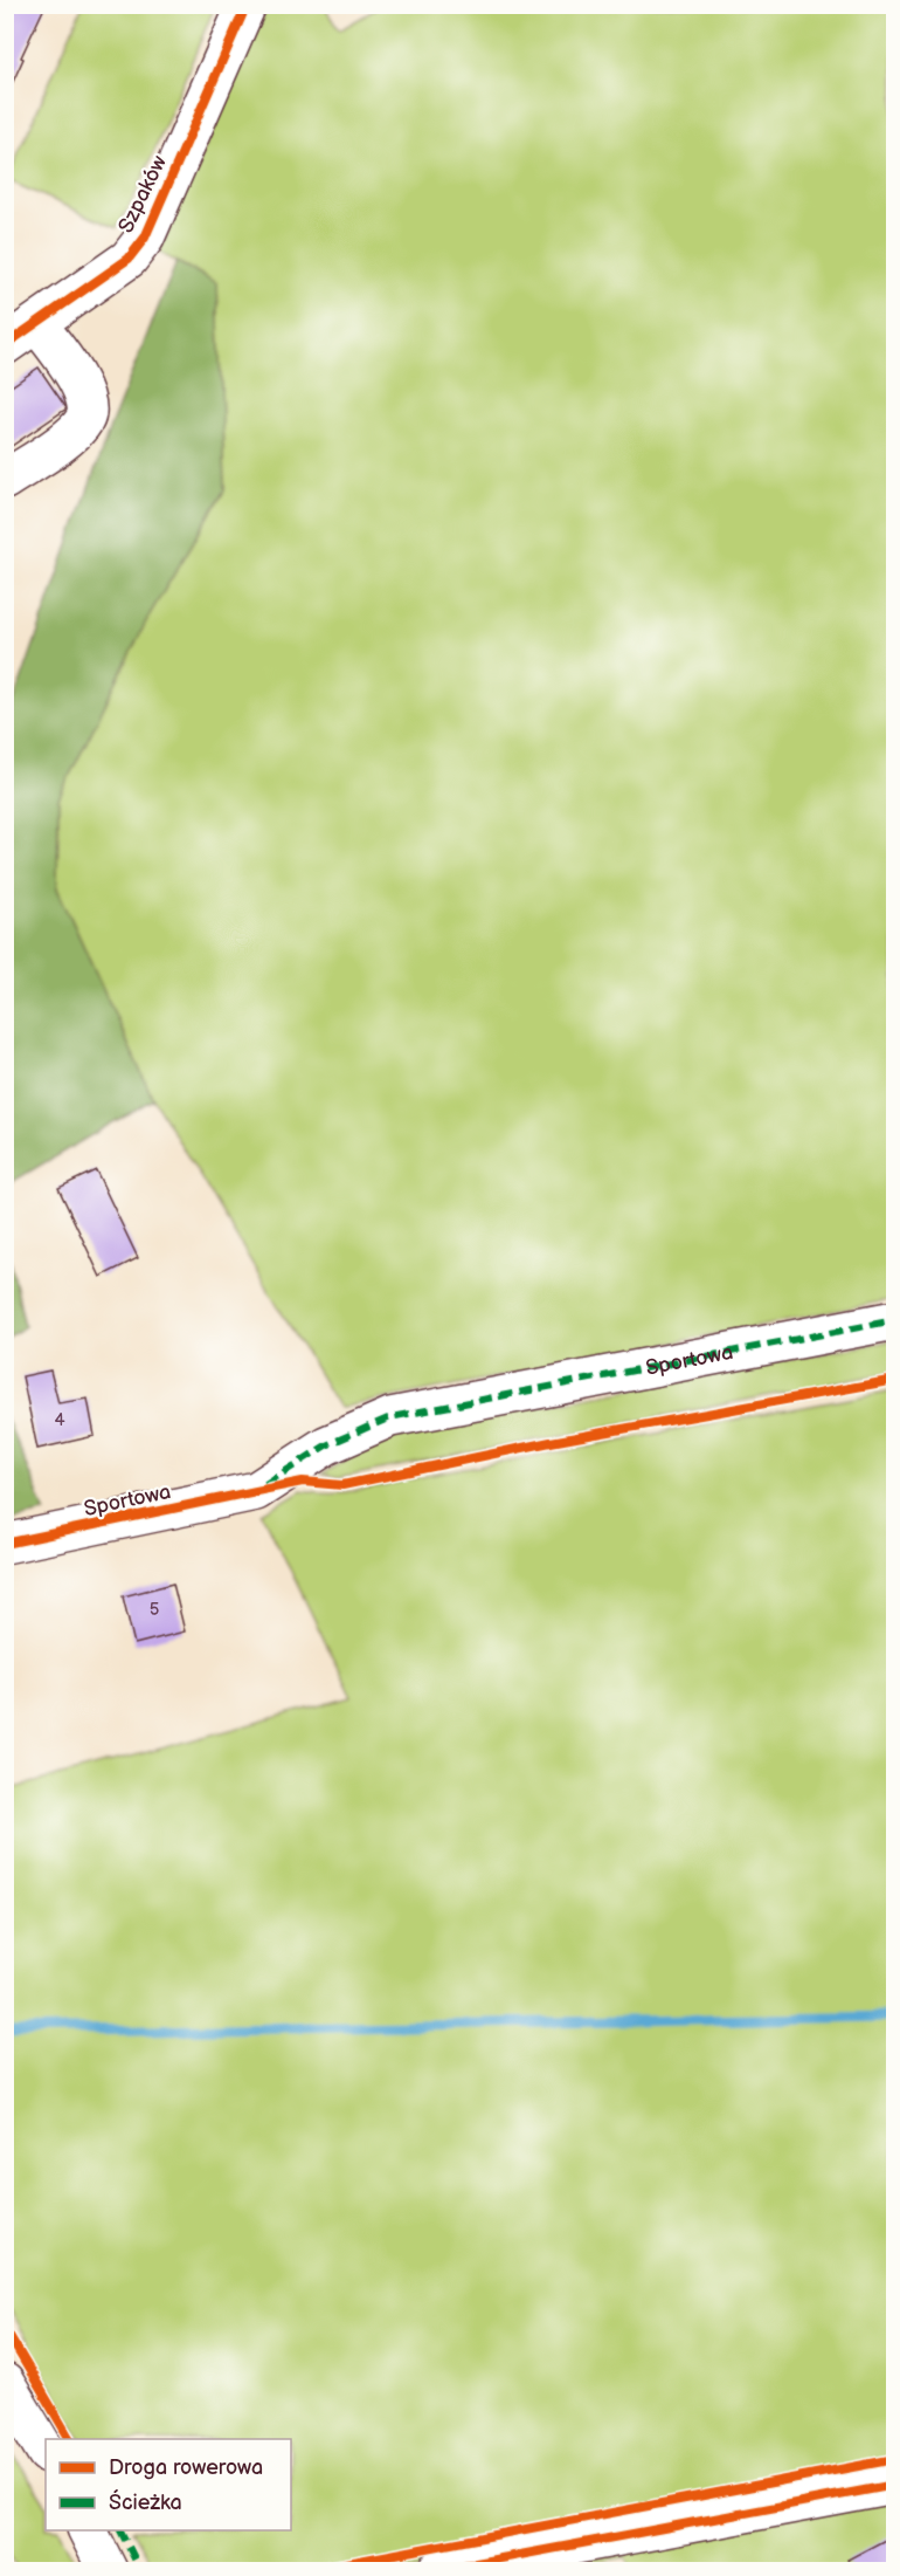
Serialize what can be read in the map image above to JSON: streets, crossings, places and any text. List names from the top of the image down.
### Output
{
  "streets": {
    "street": ["Szpaków", "Sportowa"]
  },
  "house_numbers": ["4", "5"],
  "legend": ["Droga rowerowa", "Ścieżka"]
}
